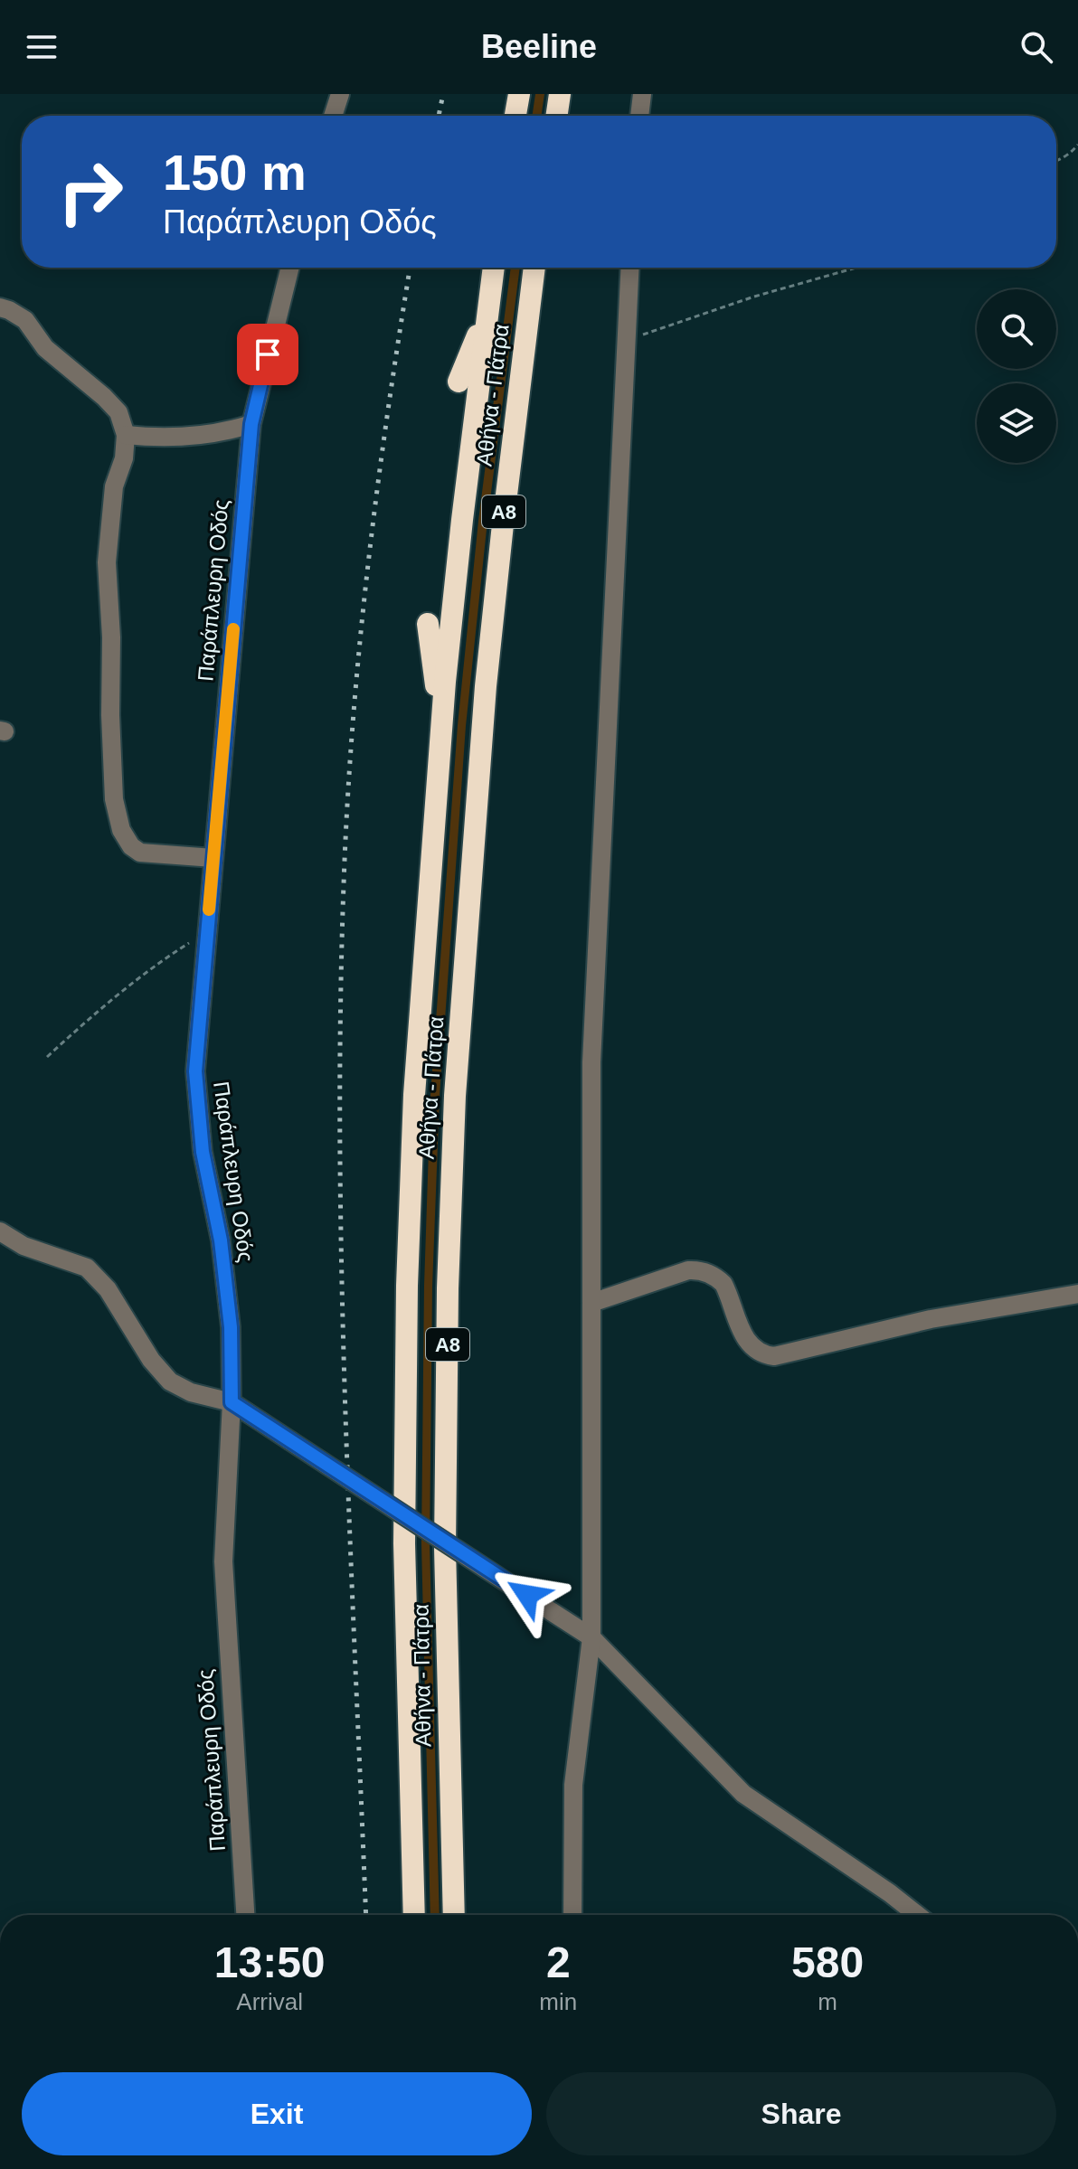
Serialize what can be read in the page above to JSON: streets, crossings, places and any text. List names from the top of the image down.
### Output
{
  "streets": {
    "highway": ["Αθήνα - Πάτρα", "Α8"],
    "street": ["Παράπλευρη Οδός"]
  },
  "page": {
    "header": "Beeline",
    "turn": ["150 m", "Παράπλευρη Οδός"],
    "eta": [
      "13:50",
      "Arrival",
      "2",
      "min",
      "580",
      "m"
    ],
    "buttons": ["Exit", "Share"]
  }
}
